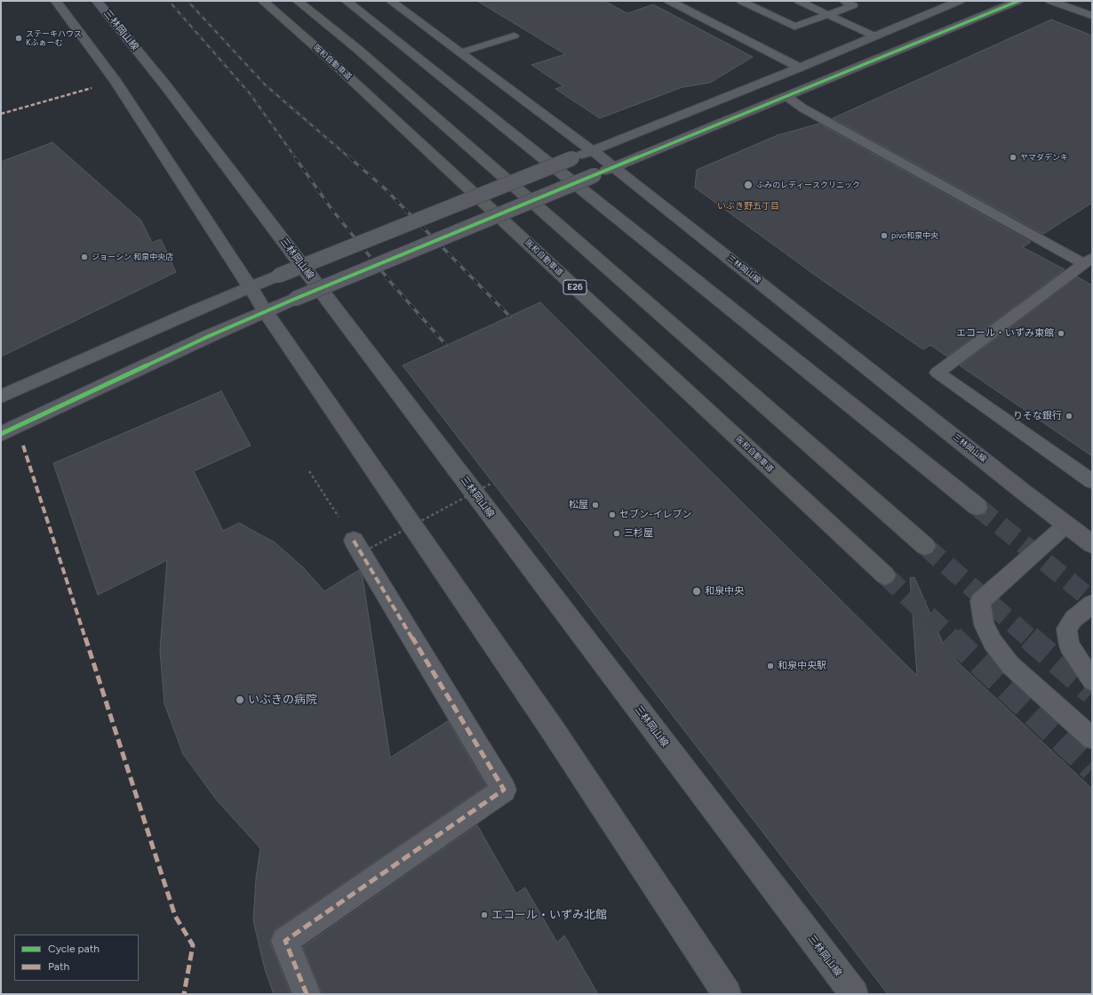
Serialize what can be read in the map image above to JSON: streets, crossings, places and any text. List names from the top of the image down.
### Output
{
  "streets": {
    "highway": ["阪和自動車道", "E26"],
    "main road": ["三林岡山線"]
  },
  "districts": ["いぶき野五丁目"],
  "places": [
    "ステーキハウス Kふぁーむ",
    "ヤマダデンキ",
    "ふみのレディースクリニック",
    "pivo和泉中央",
    "ジョーシン 和泉中央店",
    "エコール・いずみ東館",
    "りそな銀行",
    "松屋",
    "セブン-イレブン",
    "三杉屋",
    "和泉中央",
    "和泉中央駅",
    "いぶきの病院",
    "エコール・いずみ北館"
  ],
  "legend": ["Cycle path", "Path"]
}
